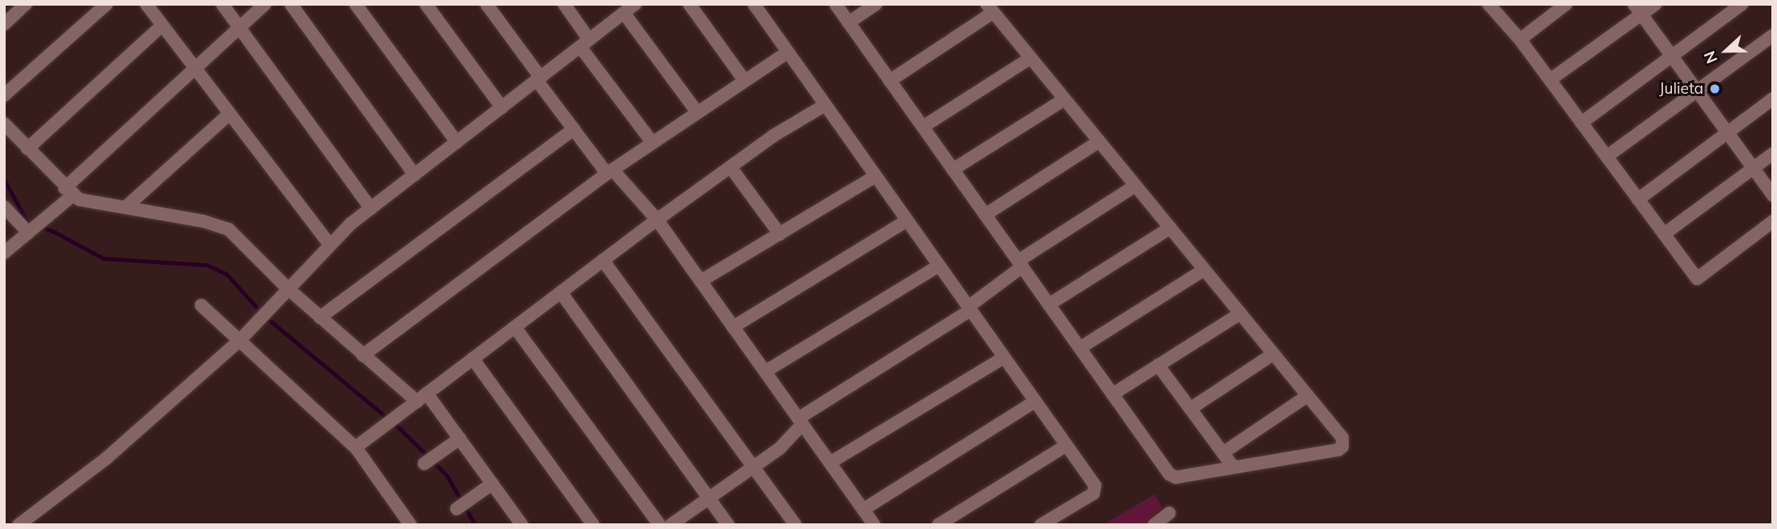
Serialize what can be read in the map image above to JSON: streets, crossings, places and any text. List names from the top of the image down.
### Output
{
  "places": ["Julieta"],
  "north": "left"
}
